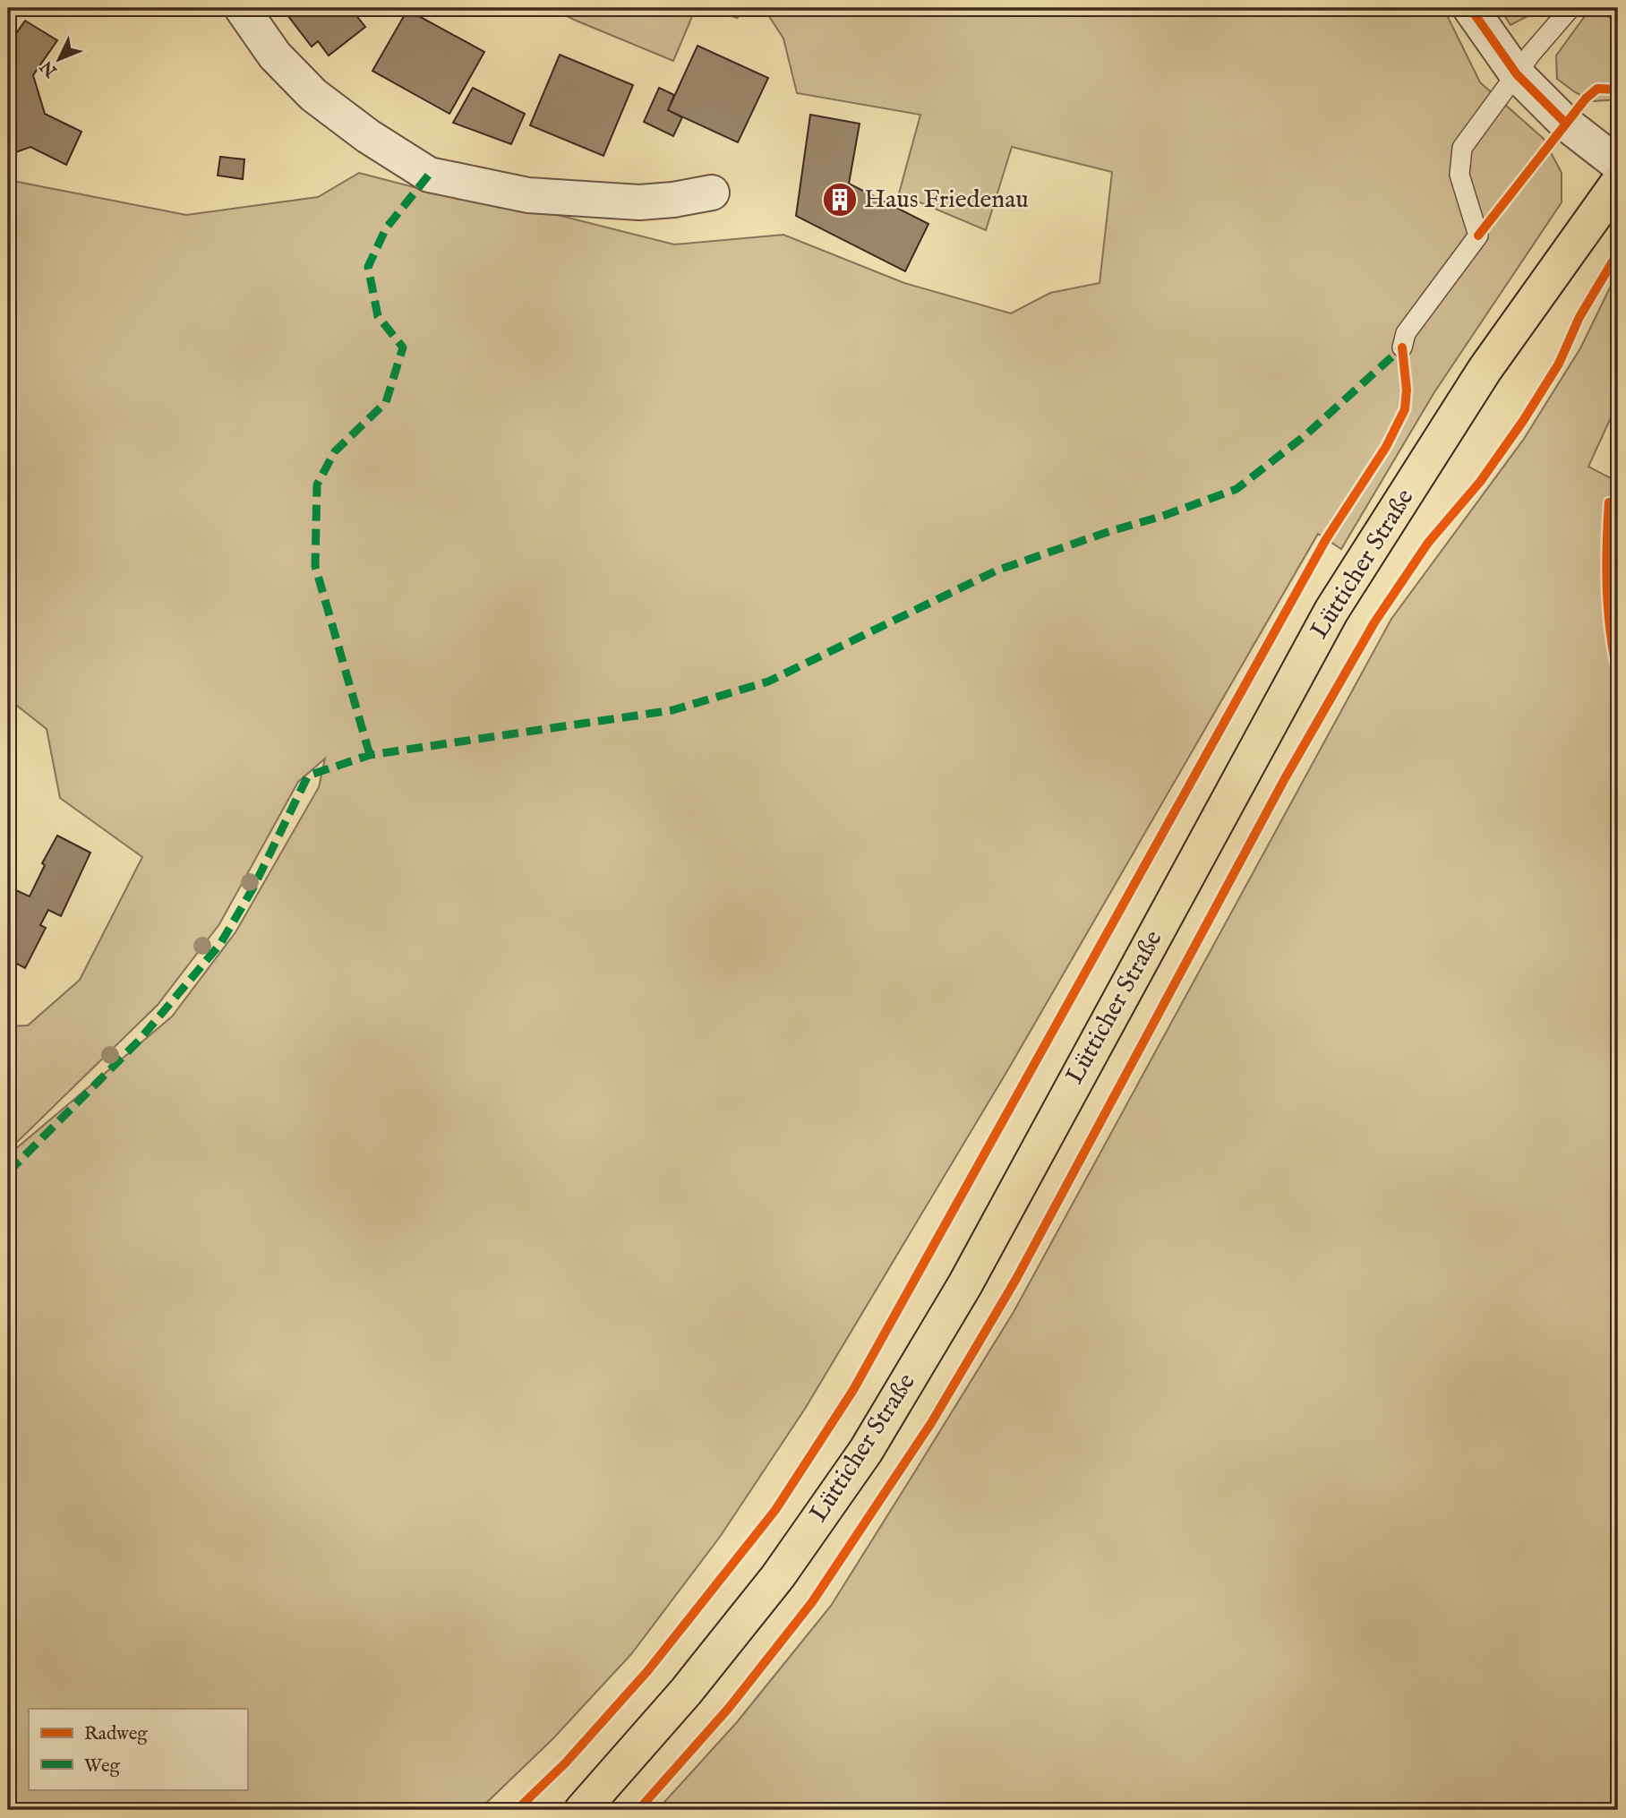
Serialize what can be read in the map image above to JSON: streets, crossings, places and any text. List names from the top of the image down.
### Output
{
  "streets": {
    "main road": ["Lütticher Straße"]
  },
  "places": {
    "building": ["Haus Friedenau"]
  },
  "legend": ["Radweg", "Weg"],
  "north": "bottom left"
}
